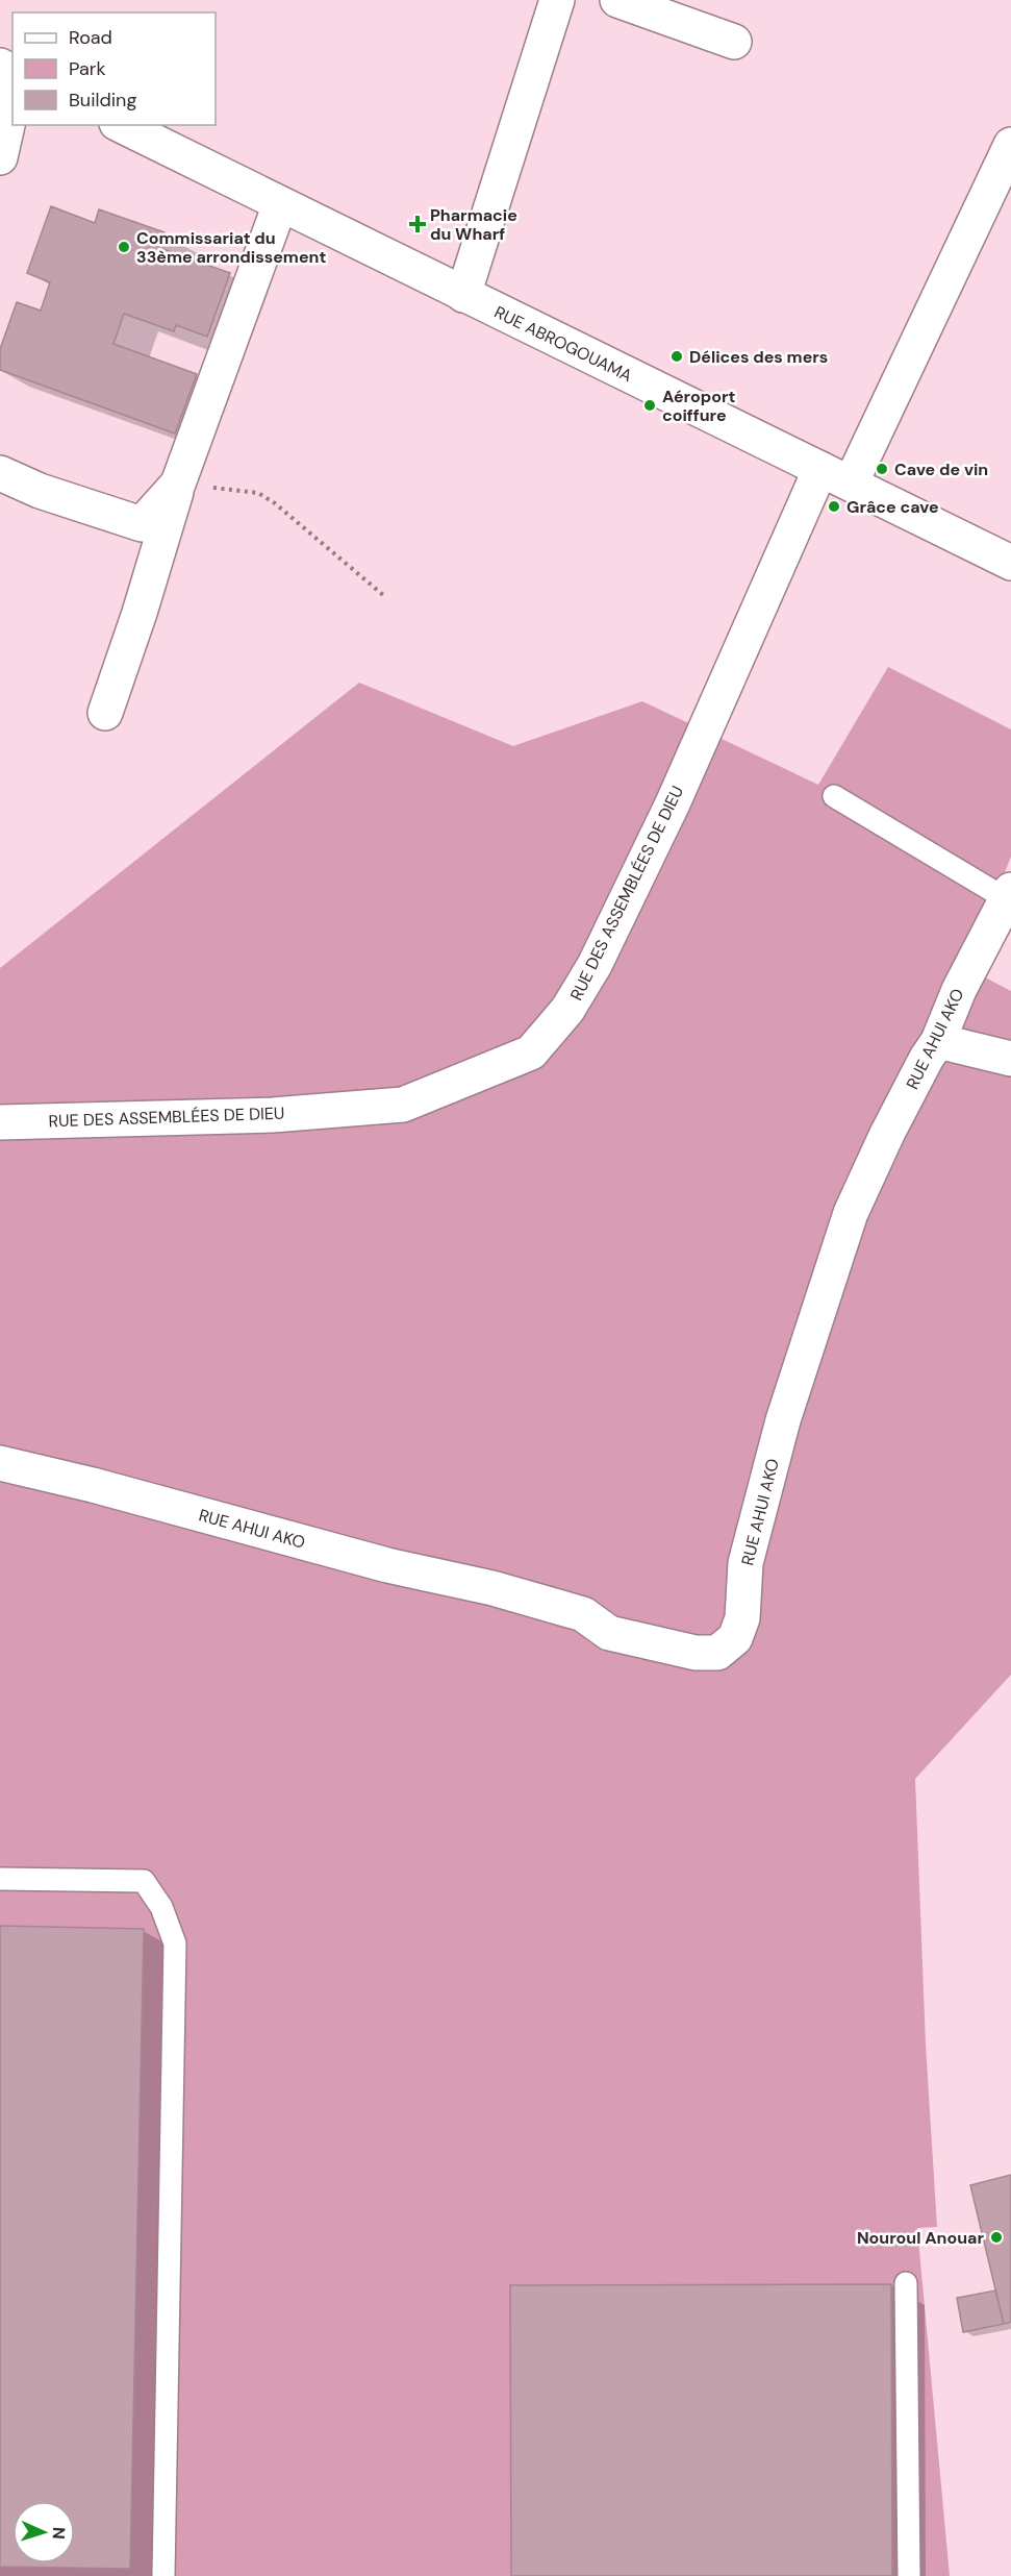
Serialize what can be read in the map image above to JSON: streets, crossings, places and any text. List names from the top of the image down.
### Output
{
  "streets": {
    "street": ["RUE ABROGOUAMA", "RUE DES ASSEMBLÉES DE DIEU", "RUE AHUI AKO"]
  },
  "crossings": [
    ["RUE ABROGOUAMA", "RUE DES ASSEMBLÉES DE DIEU"]
  ],
  "places": {
    "health": ["Pharmacie du Wharf"],
    "other": [
      "Commissariat du 33ème arrondissement",
      "Délices des mers",
      "Aéroport coiffure",
      "Cave de vin",
      "Grâce cave",
      "Nouroul Anouar"
    ]
  },
  "legend": ["Road", "Park", "Building"],
  "north": "right"
}
